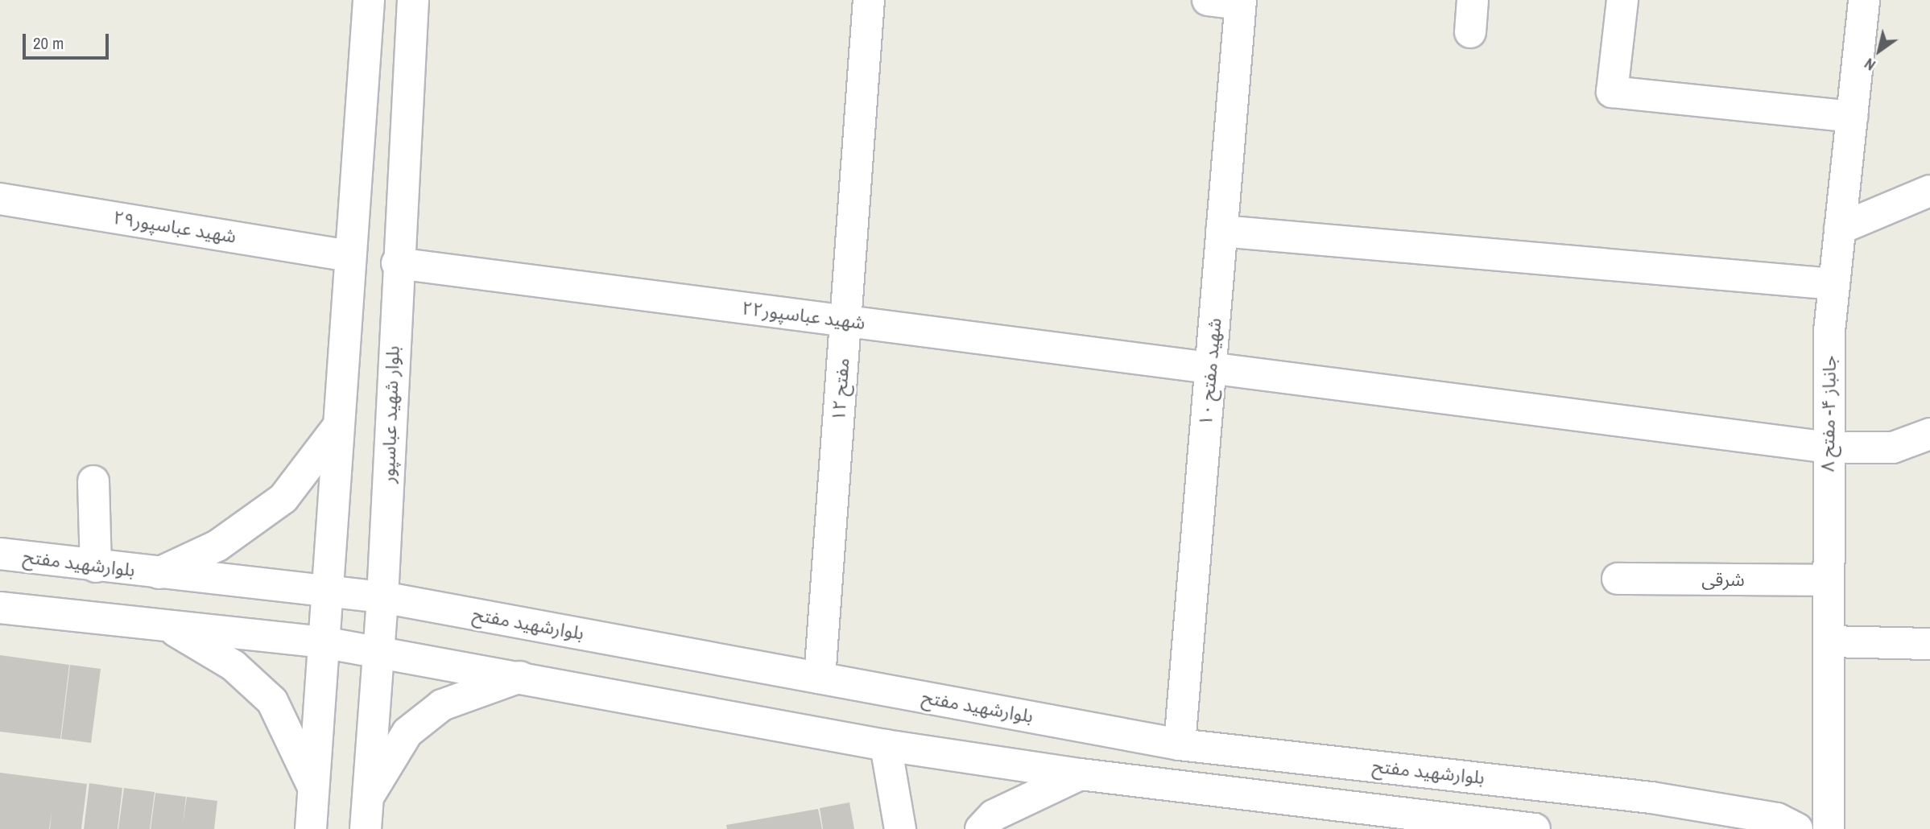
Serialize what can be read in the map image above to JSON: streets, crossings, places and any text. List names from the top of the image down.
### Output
{
  "streets": {
    "street": [
      "شهید عباسپور۲۹",
      "شهید عباسپور۲۲",
      "شهید مفتح ۱۰",
      "مفتح ۱۲",
      "جانباز ۴- مفتح ۸",
      "بلوار شهید عباسپور",
      "بلوارشهید مفتح",
      "شرقی"
    ]
  },
  "crossings": [
    ["شهید عباسپور۲۲", "شهید مفتح ۱۰"],
    ["شهید عباسپور۲۲", "مفتح ۱۲"],
    ["شهید عباسپور۲۲", "جانباز ۴- مفتح ۸"],
    ["شهید عباسپور۲۲", "بلوار شهید عباسپور"],
    ["شهید مفتح ۱۰", "بلوارشهید مفتح"],
    ["مفتح ۱۲", "بلوارشهید مفتح"],
    ["جانباز ۴- مفتح ۸", "شرقی"],
    ["بلوار شهید عباسپور", "بلوارشهید مفتح"]
  ],
  "scale_bar": "20 m",
  "north": "bottom left"
}
